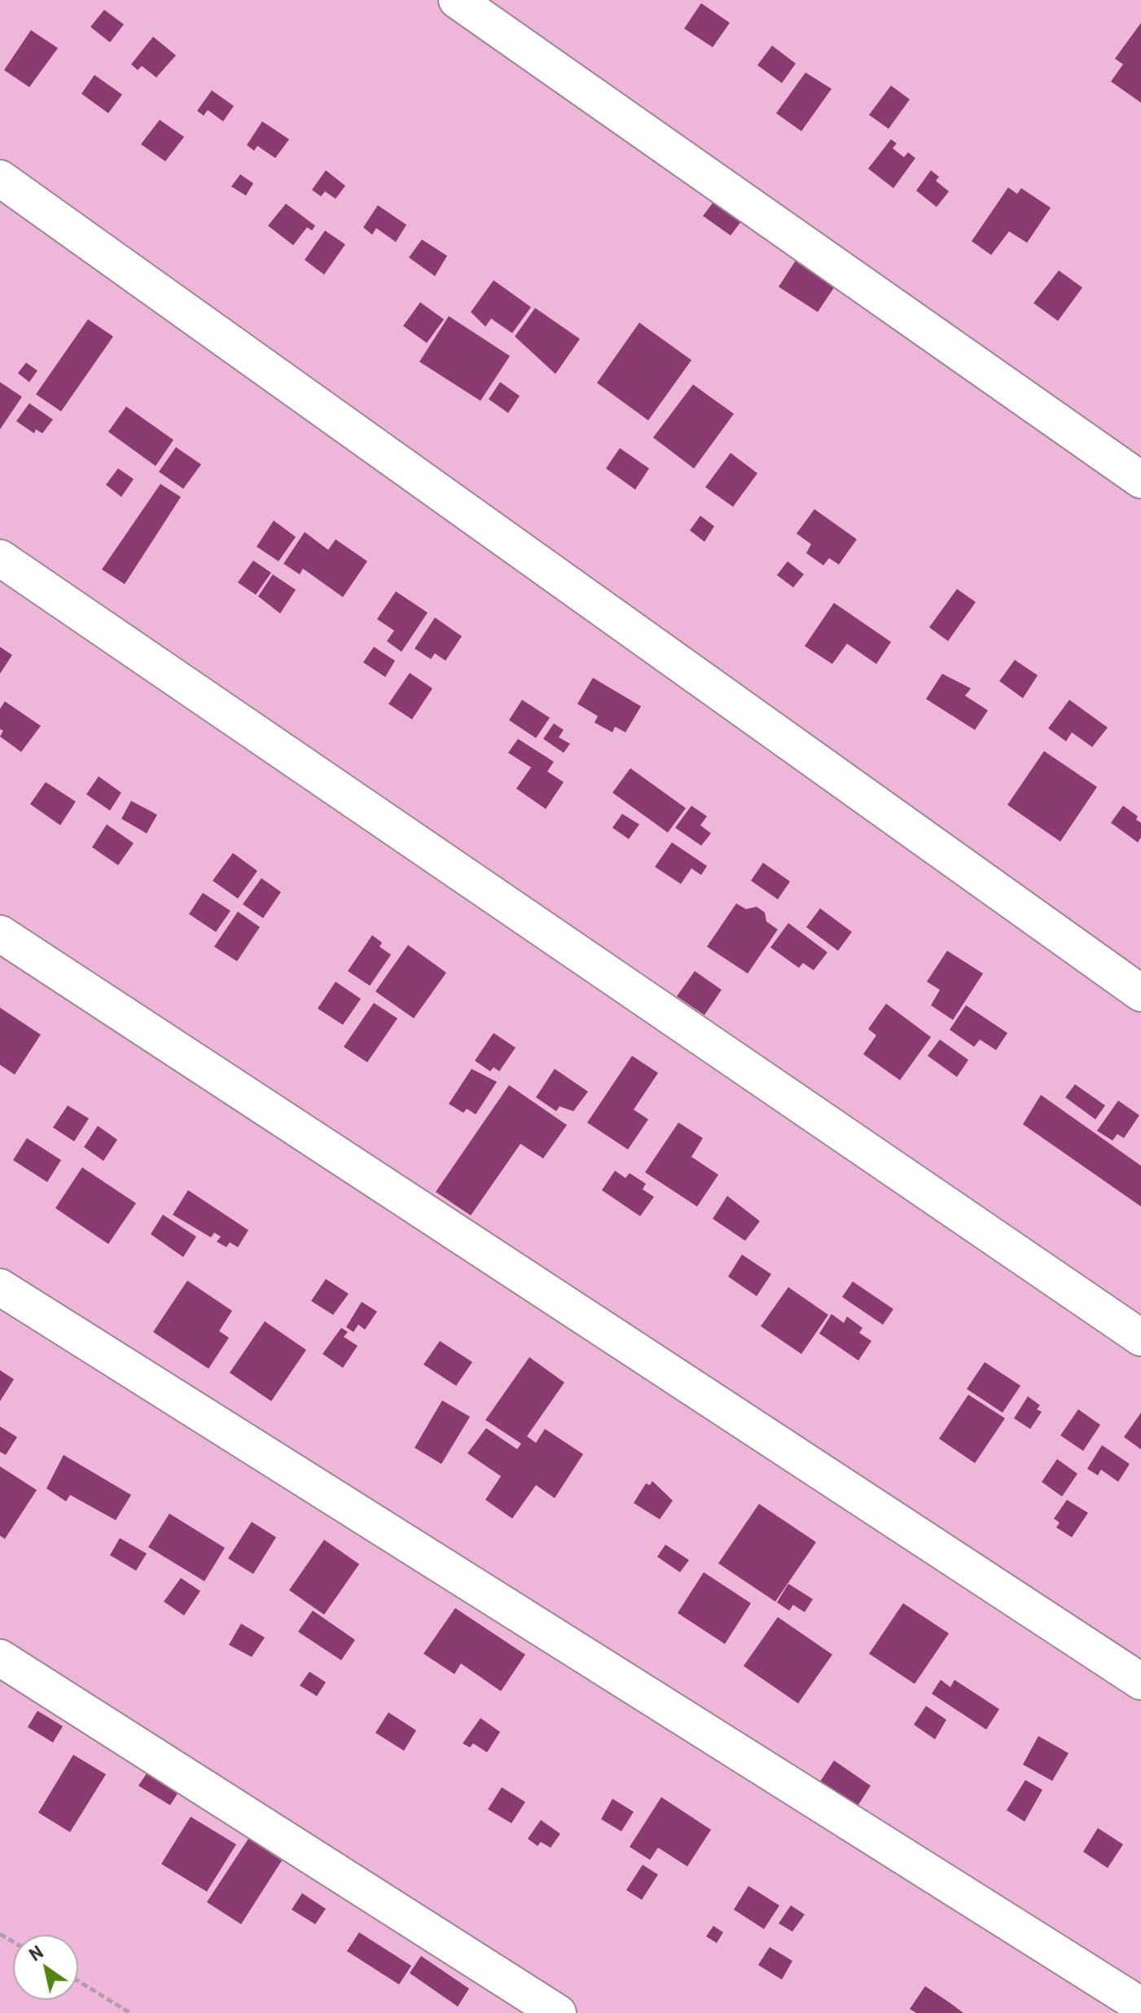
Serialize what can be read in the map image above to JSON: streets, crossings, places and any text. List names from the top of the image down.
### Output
{
  "north": "top left"
}
